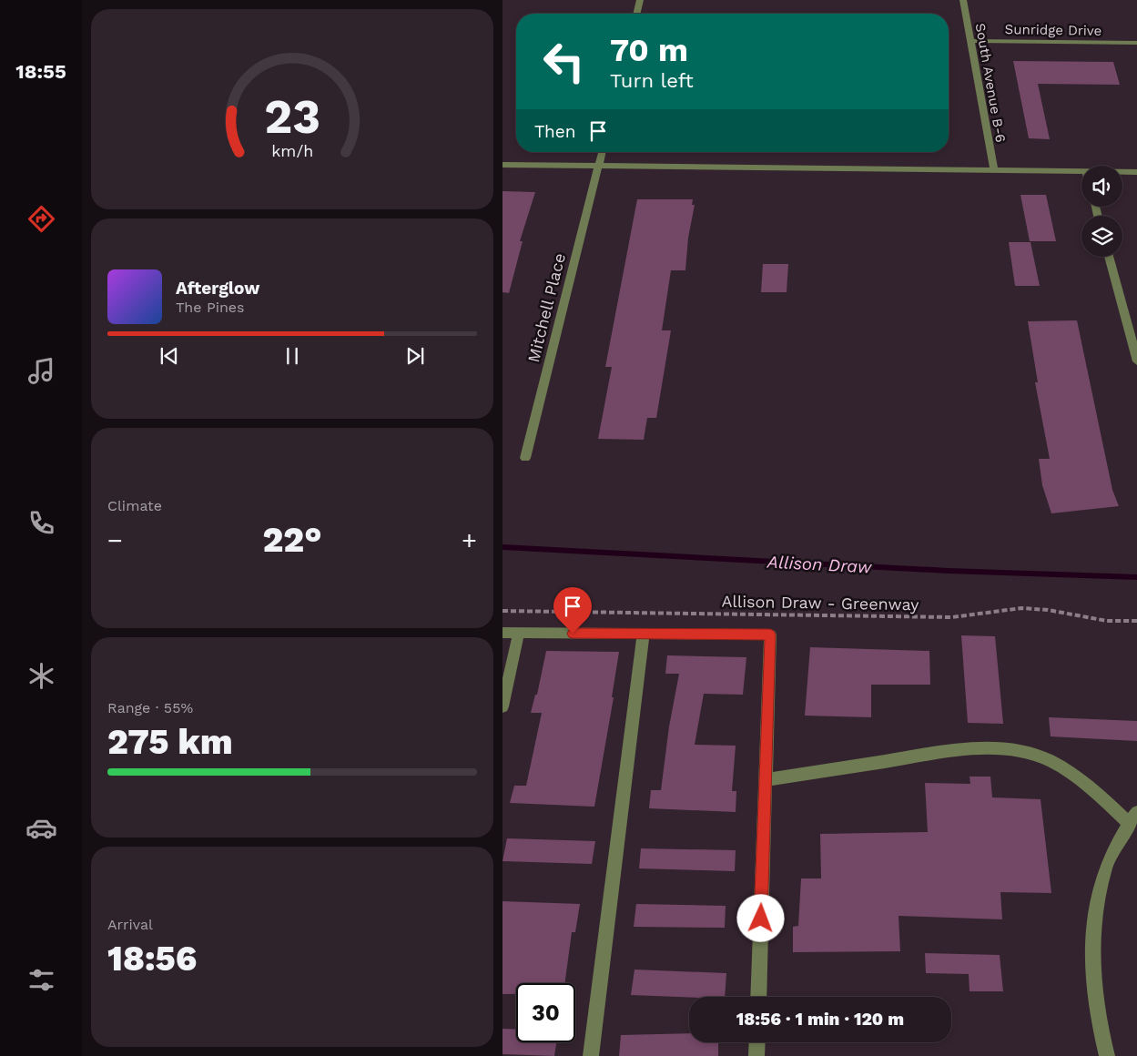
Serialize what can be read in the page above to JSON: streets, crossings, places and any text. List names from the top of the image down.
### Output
{
  "streets": {
    "street": ["Sunridge Drive", "South Avenue B-6", "Mitchell Place"],
    "path": ["Allison Draw - Greenway"]
  },
  "crossings": [
    ["Sunridge Drive", "South Avenue B-6"]
  ],
  "water": ["Allison Draw"],
  "page": {
    "tabs": "18:55",
    "turn": ["70 m", "Turn left"],
    "then": "Then",
    "song": ["Afterglow", "The Pines"],
    "tile": [
      "Climate",
      ["Range · 55%", "275 km"],
      ["Arrival", "18:56"]
    ],
    "heat": ["−", "22°", "+"],
    "limit": "30",
    "trip": "18:56 · 1 min · 120 m",
    "gauge": ["23", "km/h"]
  }
}
